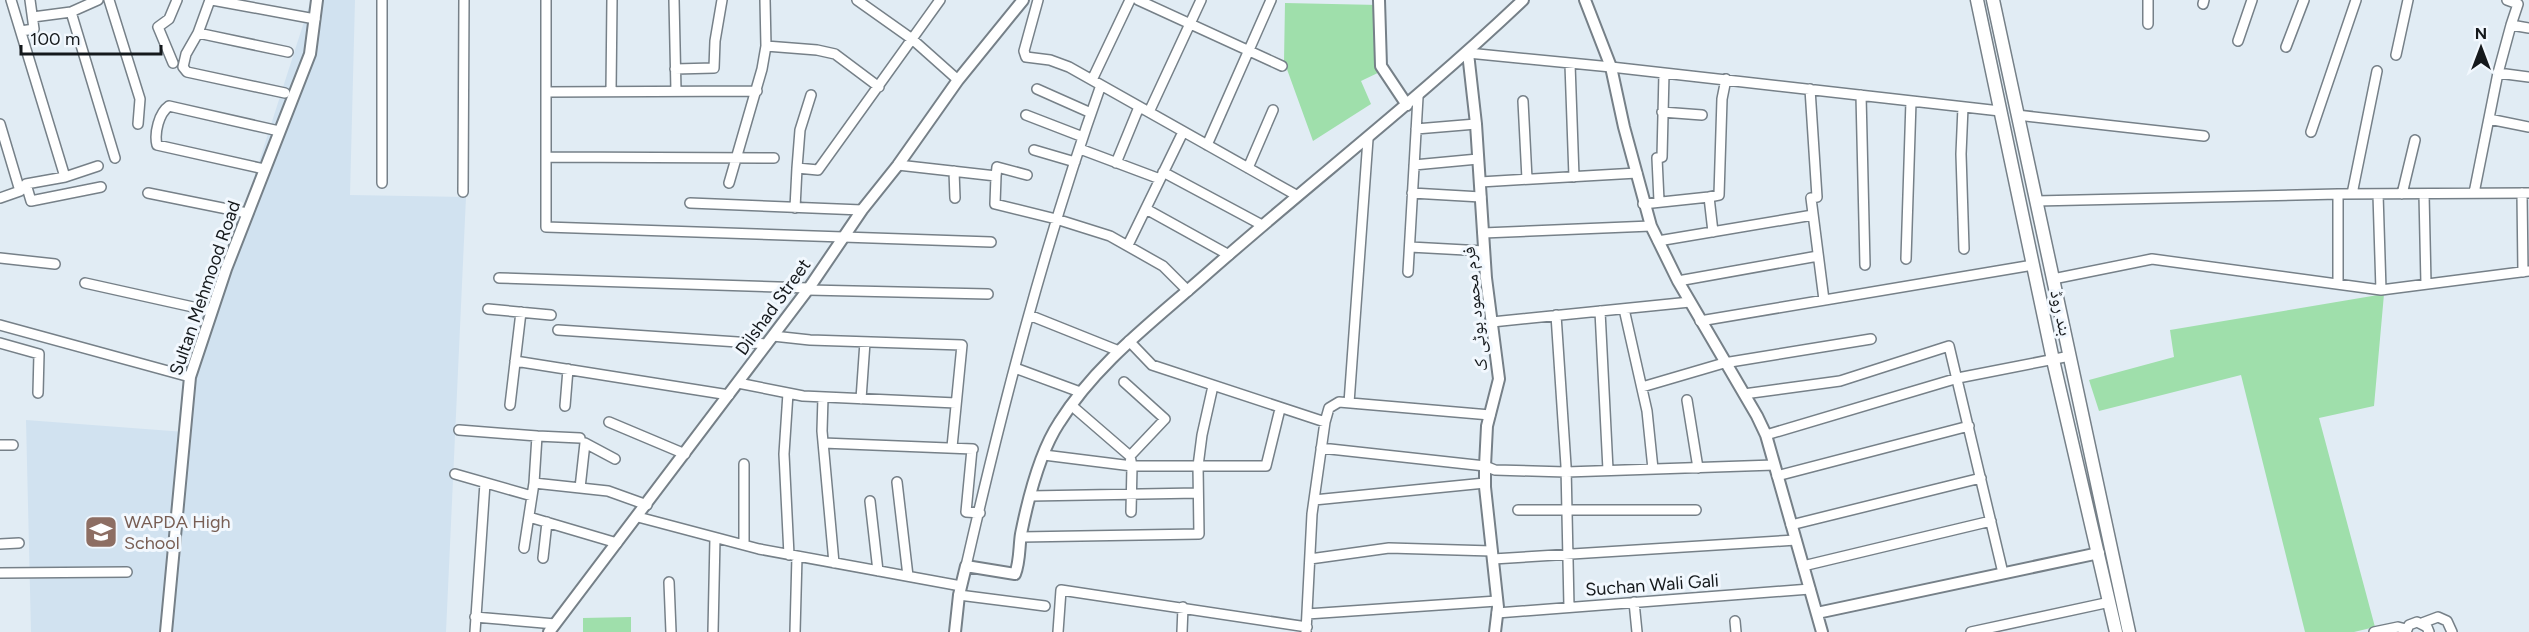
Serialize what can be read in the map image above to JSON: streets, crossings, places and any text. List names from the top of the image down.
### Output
{
  "streets": {
    "main road": ["بند روڈ"],
    "street": [
      "Sultan Mehmood Road",
      "Dilshad Street",
      "فرم محمود بوٹی ک",
      "Suchan Wali Gali"
    ]
  },
  "crossings": [
    ["فرم محمود بوٹی ک", "Suchan Wali Gali"]
  ],
  "places": {
    "school or university": ["WAPDA High School"]
  },
  "scale_bar": "100 m",
  "north": "top"
}
